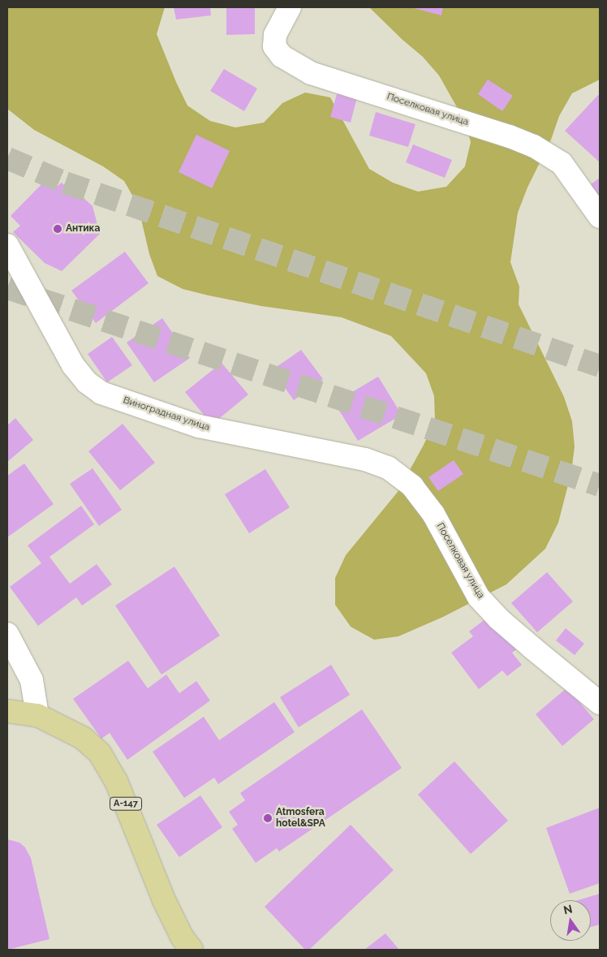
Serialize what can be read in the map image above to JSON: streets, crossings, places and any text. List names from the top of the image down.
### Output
{
  "streets": {
    "main road": ["А-147"],
    "street": ["Поселковая улица", "Виноградная улица"]
  },
  "crossings": [
    ["Поселковая улица", "Виноградная улица"]
  ],
  "places": ["Антика", "Atmosfera hotel&SPA"],
  "north": "top"
}
